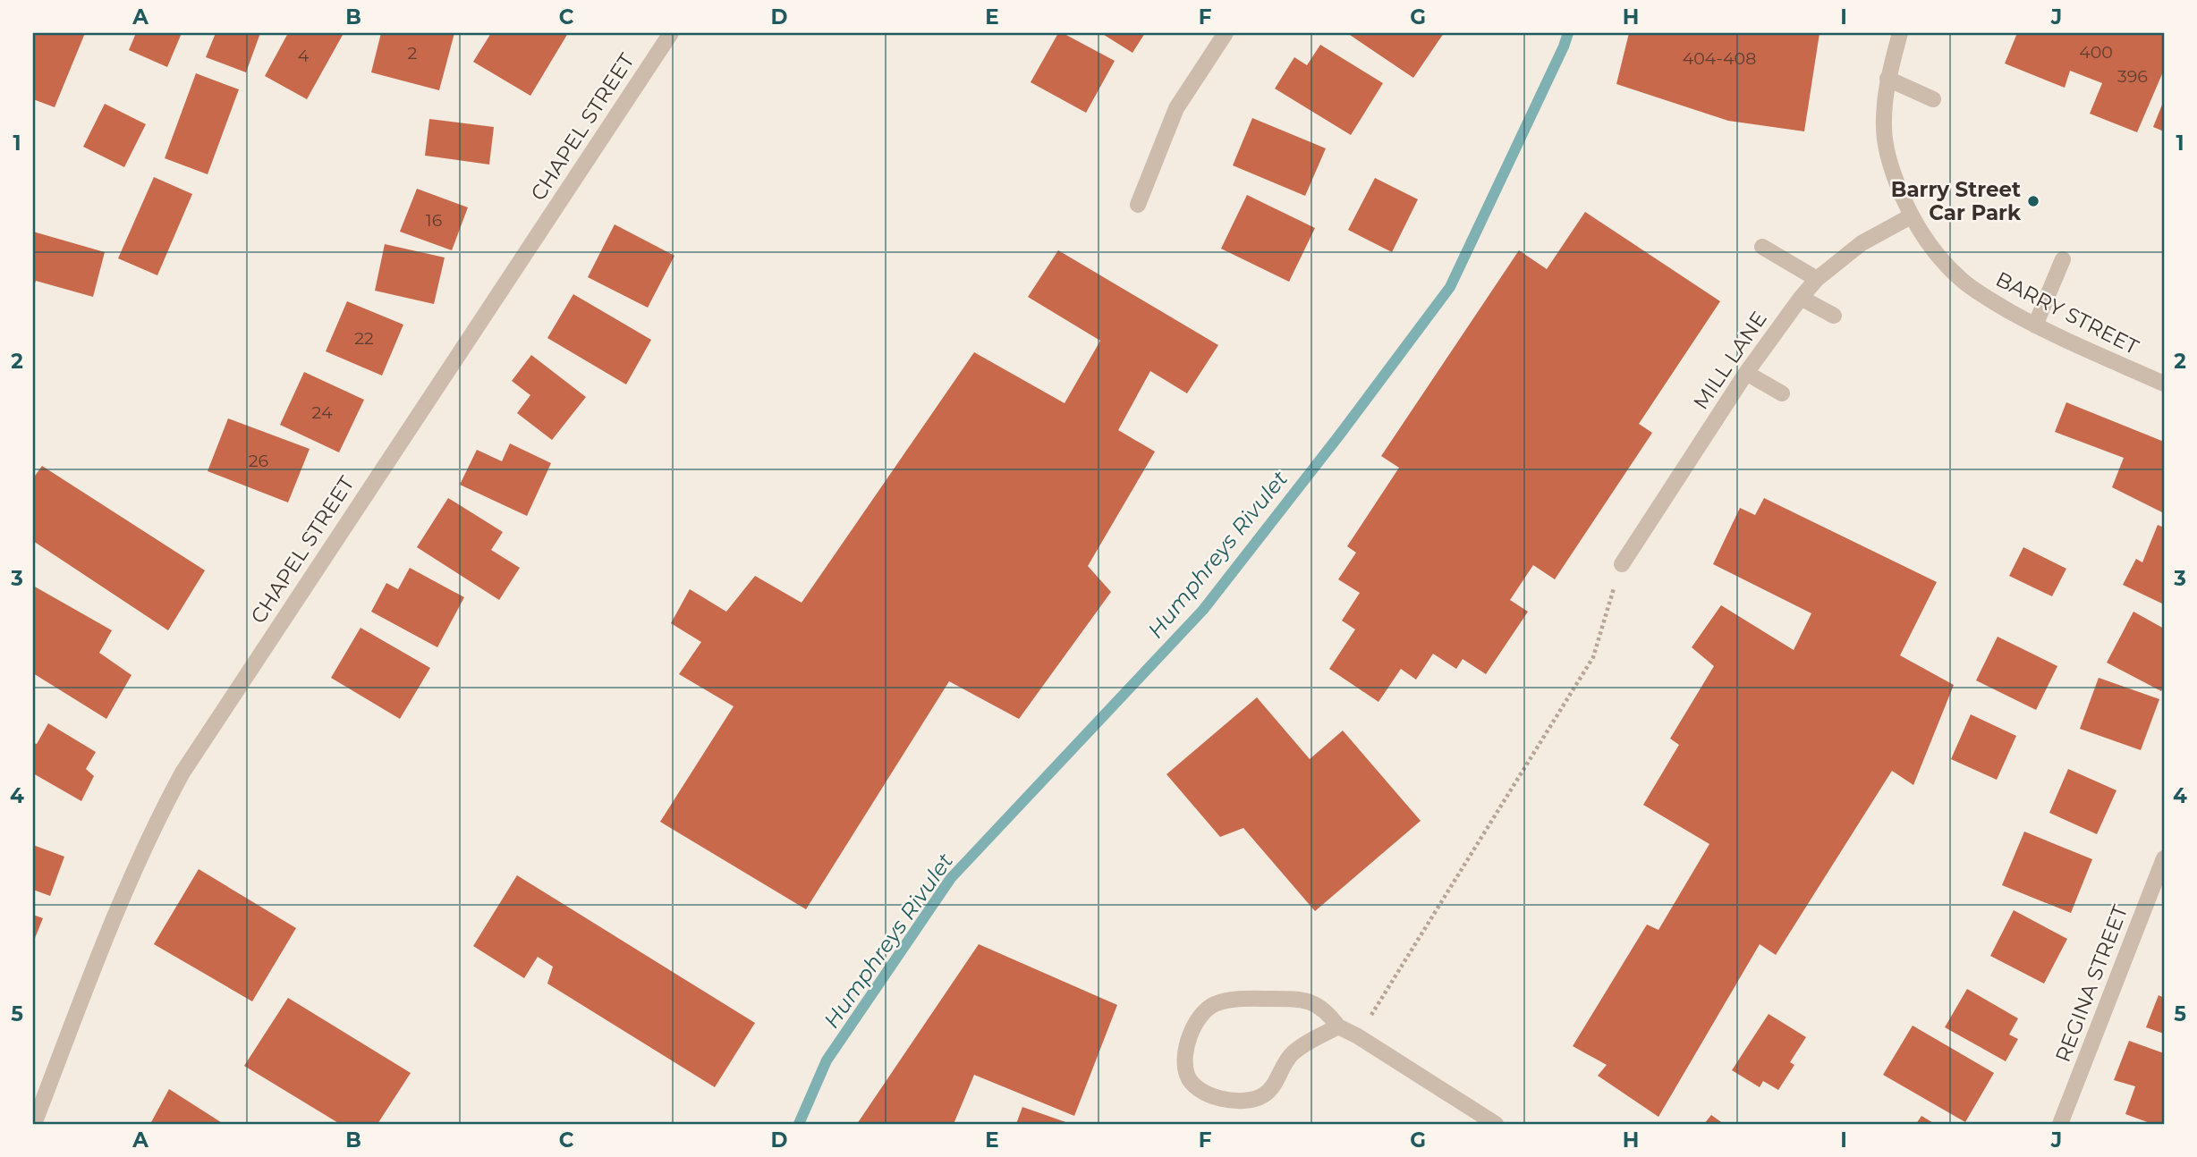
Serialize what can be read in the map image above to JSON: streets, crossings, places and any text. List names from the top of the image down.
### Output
{
  "streets": {
    "street": [
      "CHAPEL STREET",
      "BARRY STREET",
      "MILL LANE",
      "REGINA STREET"
    ]
  },
  "crossings": [
    ["BARRY STREET", "MILL LANE"]
  ],
  "water": ["Humphreys Rivulet"],
  "places": ["Barry Street Car Park"],
  "house_numbers": [
    "400",
    "2",
    "4",
    "404-408",
    "396",
    "16",
    "22",
    "24",
    "26"
  ],
  "grid": {
    "columns": [
      "A",
      "B",
      "C",
      "D",
      "E",
      "F",
      "G",
      "H",
      "I",
      "J"
    ],
    "rows": [
      "1",
      "2",
      "3",
      "4",
      "5"
    ]
  }
}
